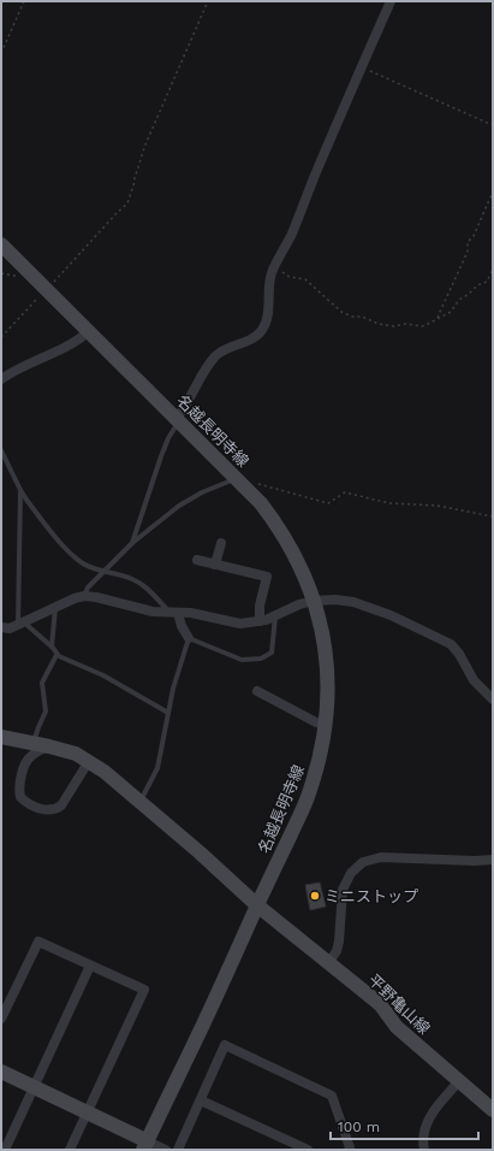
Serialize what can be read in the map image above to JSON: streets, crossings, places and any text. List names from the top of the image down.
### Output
{
  "streets": {
    "main road": ["名越長明寺線", "平野亀山線"]
  },
  "crossings": [
    ["名越長明寺線", "平野亀山線"]
  ],
  "places": ["ミニストップ"],
  "scale_bar": "100 m"
}
